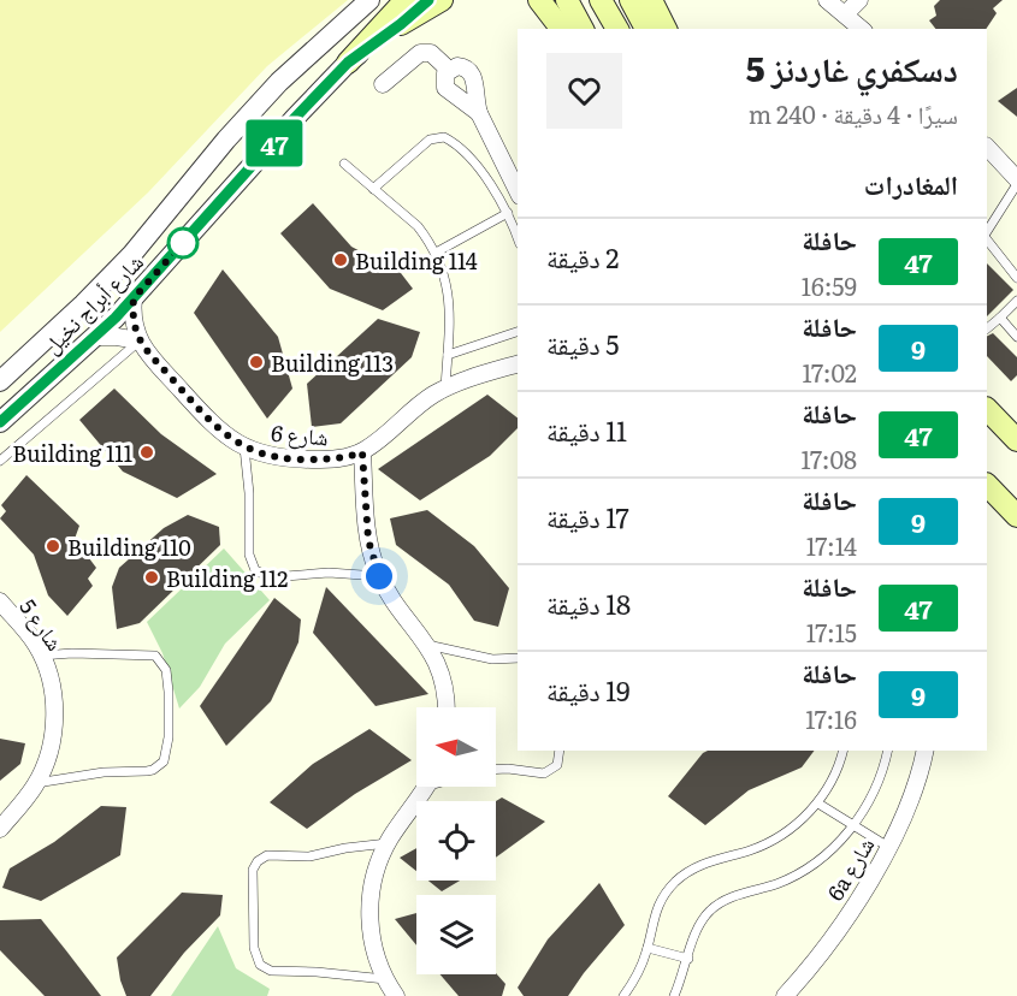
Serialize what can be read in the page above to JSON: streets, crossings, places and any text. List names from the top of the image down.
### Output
{
  "streets": {
    "street": [
      "شارع أبراج نخيل",
      "شارع 6",
      "شارع 5",
      "6a شارع"
    ]
  },
  "places": [
    "Building 114",
    "Building 113",
    "Building 111",
    "Building 110",
    "Building 112"
  ],
  "lines": ["bus line 47"],
  "north": "left",
  "page": {
    "on_map": "47",
    "heading": [
      ["دسكفري غاردنز 5", "سيرًا · 4 دقيقة · 240 m"],
      "المغادرات"
    ],
    "list": [
      {
        "mark": "47",
        "name": "حافلة",
        "note": "16:59",
        "value": "2 دقيقة"
      },
      {
        "mark": "9",
        "name": "حافلة",
        "note": "17:02",
        "value": "5 دقيقة"
      },
      {
        "mark": "47",
        "name": "حافلة",
        "note": "17:08",
        "value": "11 دقيقة"
      },
      {
        "mark": "9",
        "name": "حافلة",
        "note": "17:14",
        "value": "17 دقيقة"
      },
      {
        "mark": "47",
        "name": "حافلة",
        "note": "17:15",
        "value": "18 دقيقة"
      },
      {
        "mark": "9",
        "name": "حافلة",
        "note": "17:16",
        "value": "19 دقيقة"
      }
    ]
  }
}
